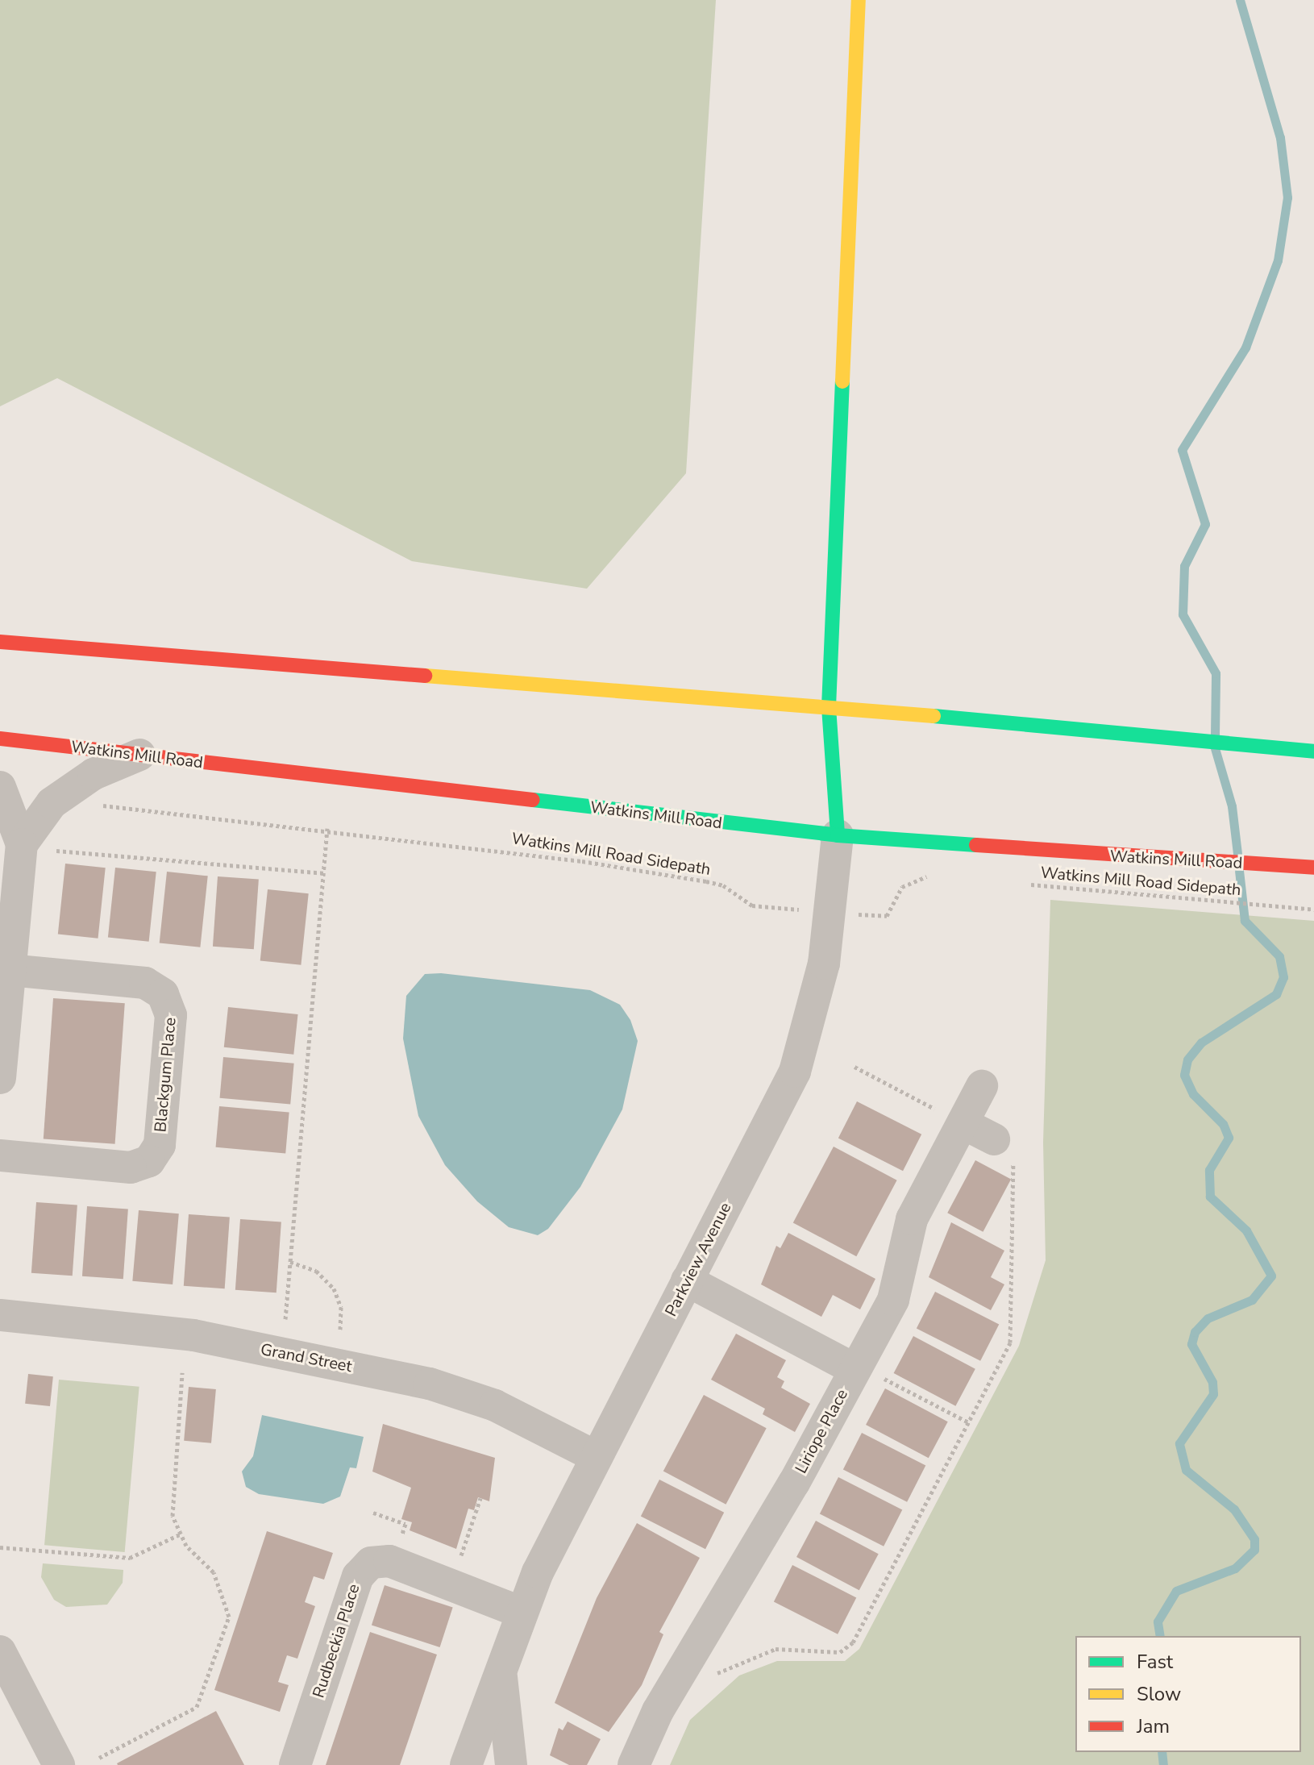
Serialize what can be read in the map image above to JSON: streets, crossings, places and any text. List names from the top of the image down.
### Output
{
  "streets": {
    "main road": ["Watkins Mill Road"],
    "street": [
      "Blackgum Place",
      "Parkview Avenue",
      "Grand Street",
      "Liriope Place",
      "Rudbeckia Place"
    ],
    "path": ["Watkins Mill Road Sidepath"]
  },
  "crossings": [
    ["Watkins Mill Road", "Parkview Avenue"],
    ["Watkins Mill Road Sidepath", "Parkview Avenue"],
    ["Parkview Avenue", "Grand Street"],
    ["Parkview Avenue", "Rudbeckia Place"]
  ],
  "legend": ["Fast", "Slow", "Jam"]
}
